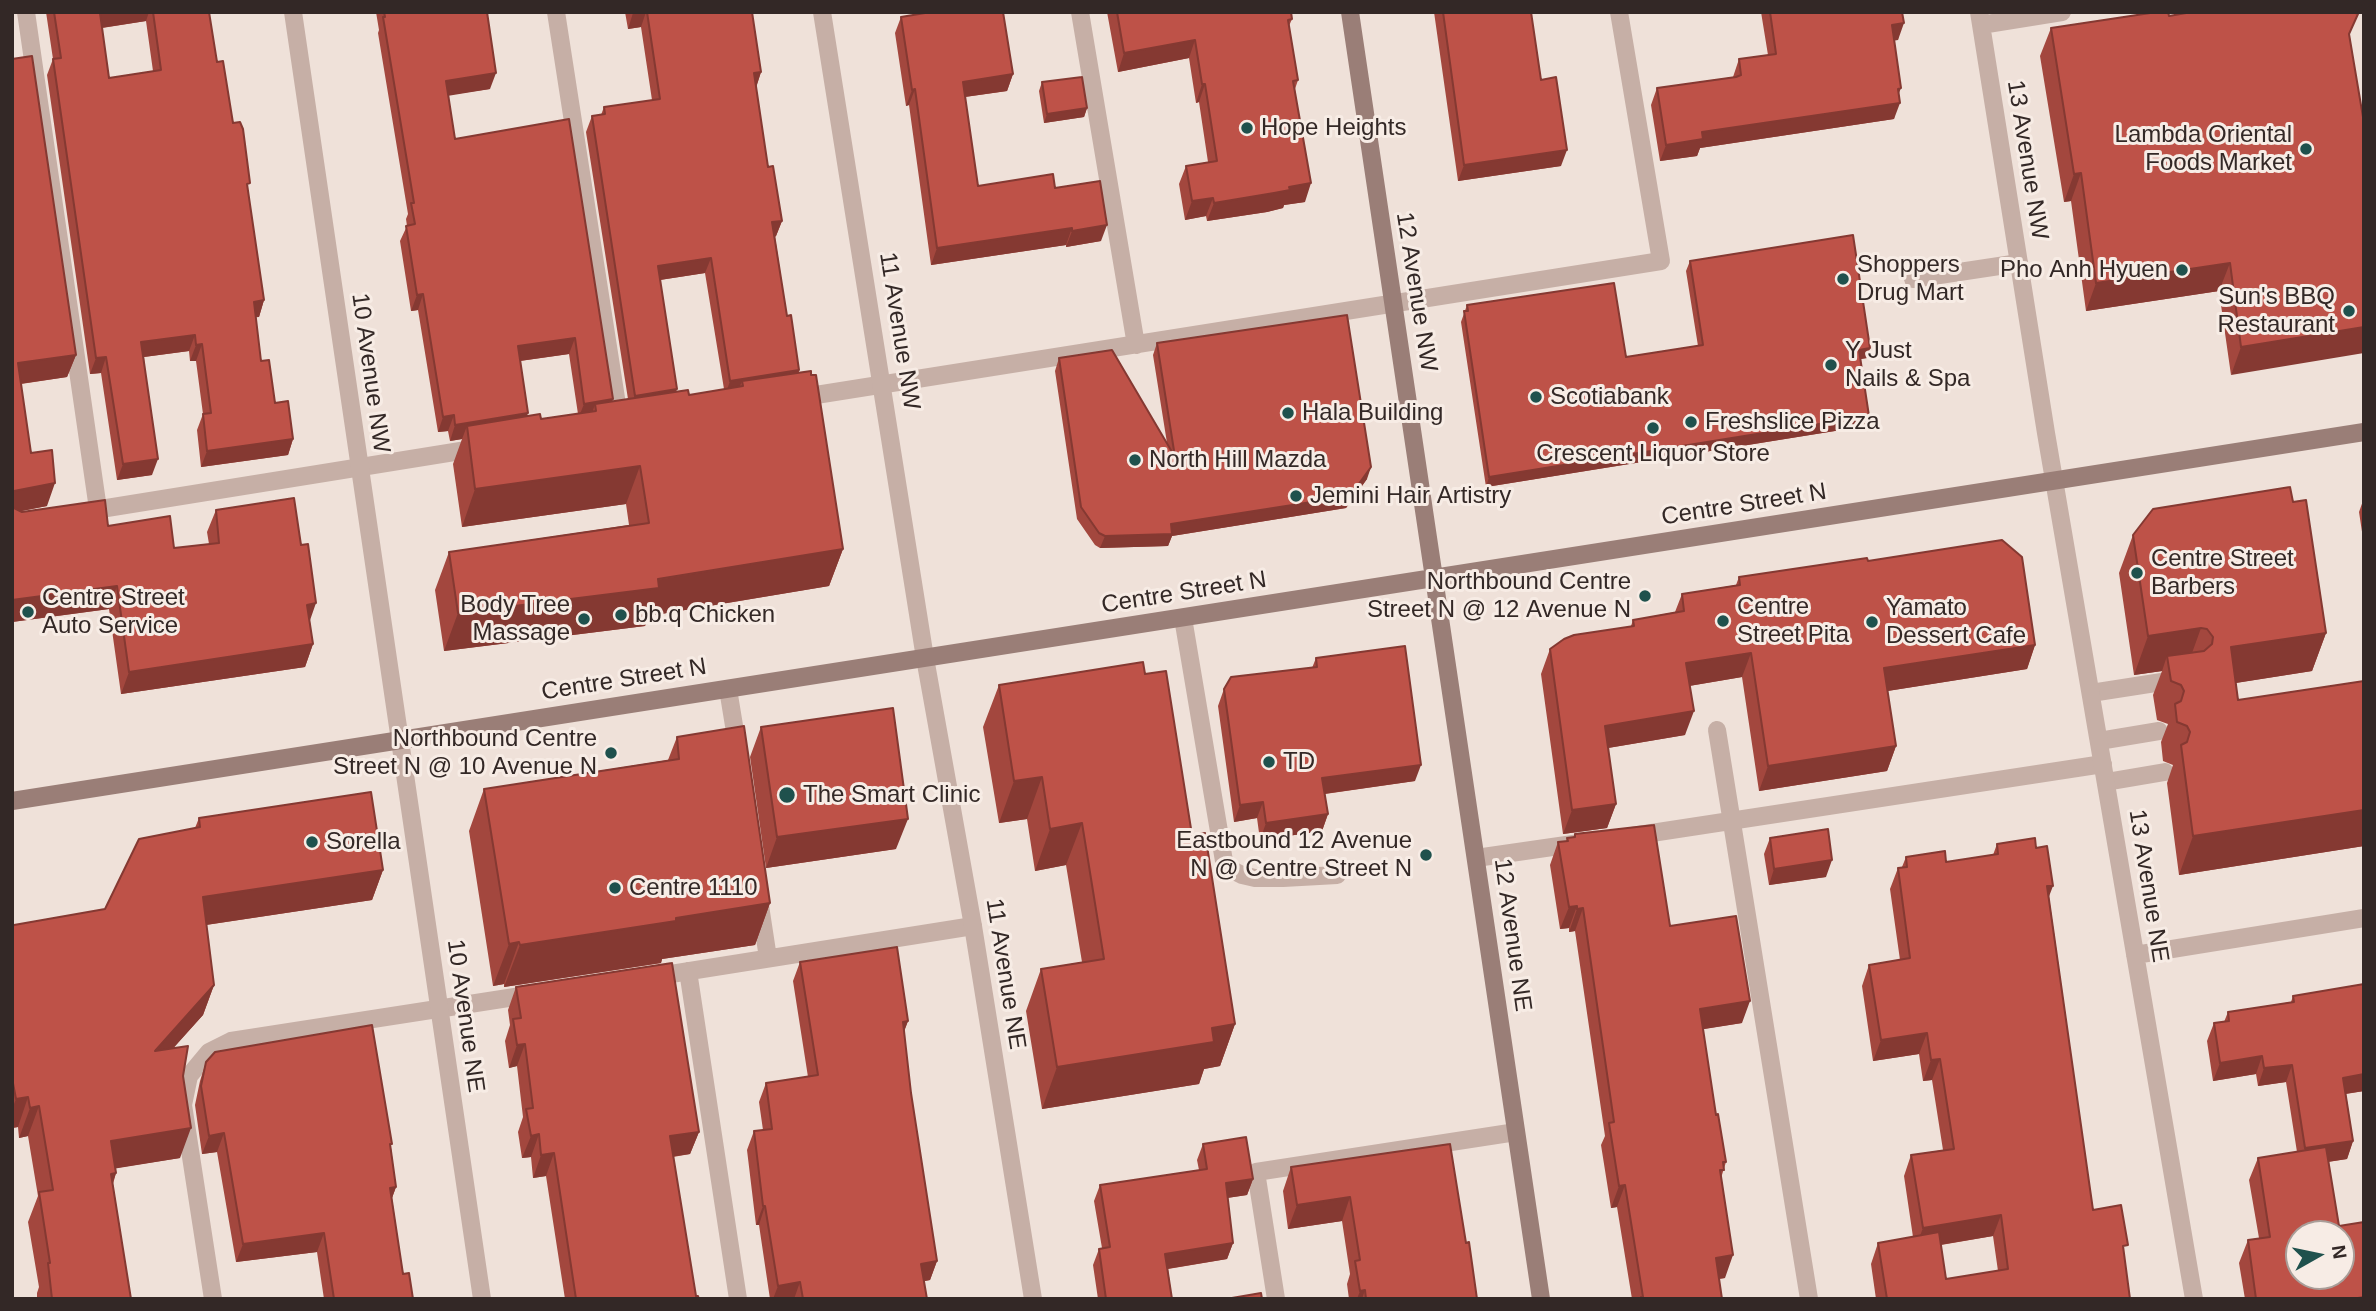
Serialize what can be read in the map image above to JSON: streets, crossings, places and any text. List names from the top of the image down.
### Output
{
  "streets": {
    "main road": ["12 Avenue NW", "Centre Street N", "12 Avenue NE"],
    "street": [
      "13 Avenue NW",
      "11 Avenue NW",
      "10 Avenue NW",
      "13 Avenue NE",
      "11 Avenue NE",
      "10 Avenue NE"
    ]
  },
  "crossings": [
    ["13 Avenue NW", "Centre Street N"],
    ["13 Avenue NW", "13 Avenue NE"],
    ["12 Avenue NW", "Centre Street N"],
    ["12 Avenue NW", "12 Avenue NE"],
    ["11 Avenue NW", "Centre Street N"],
    ["11 Avenue NW", "11 Avenue NE"],
    ["10 Avenue NW", "Centre Street N"],
    ["10 Avenue NW", "10 Avenue NE"],
    ["Centre Street N", "13 Avenue NE"],
    ["Centre Street N", "12 Avenue NE"],
    ["Centre Street N", "11 Avenue NE"],
    ["Centre Street N", "10 Avenue NE"]
  ],
  "places": [
    "Hope Heights",
    "Lambda Oriental Foods Market",
    "Pho Anh Hyuen",
    "Shoppers Drug Mart",
    "Sun's BBQ Restaurant",
    "Y Just Nails & Spa",
    "Scotiabank",
    "Hala Building",
    "Freshslice Pizza",
    "Crescent Liquor Store",
    "North Hill Mazda",
    "Jemini Hair Artistry",
    "Centre Street Barbers",
    "Northbound Centre Street N @ 12 Avenue N",
    "Centre Street Auto Service",
    "bb.q Chicken",
    "Body Tree Massage",
    "Centre Street Pita",
    "Yamato Dessert Cafe",
    "Northbound Centre Street N @ 10 Avenue N",
    "TD",
    "The Smart Clinic",
    "Sorella",
    "Eastbound 12 Avenue N @ Centre Street N",
    "Centre 1110"
  ],
  "north": "right"
}
